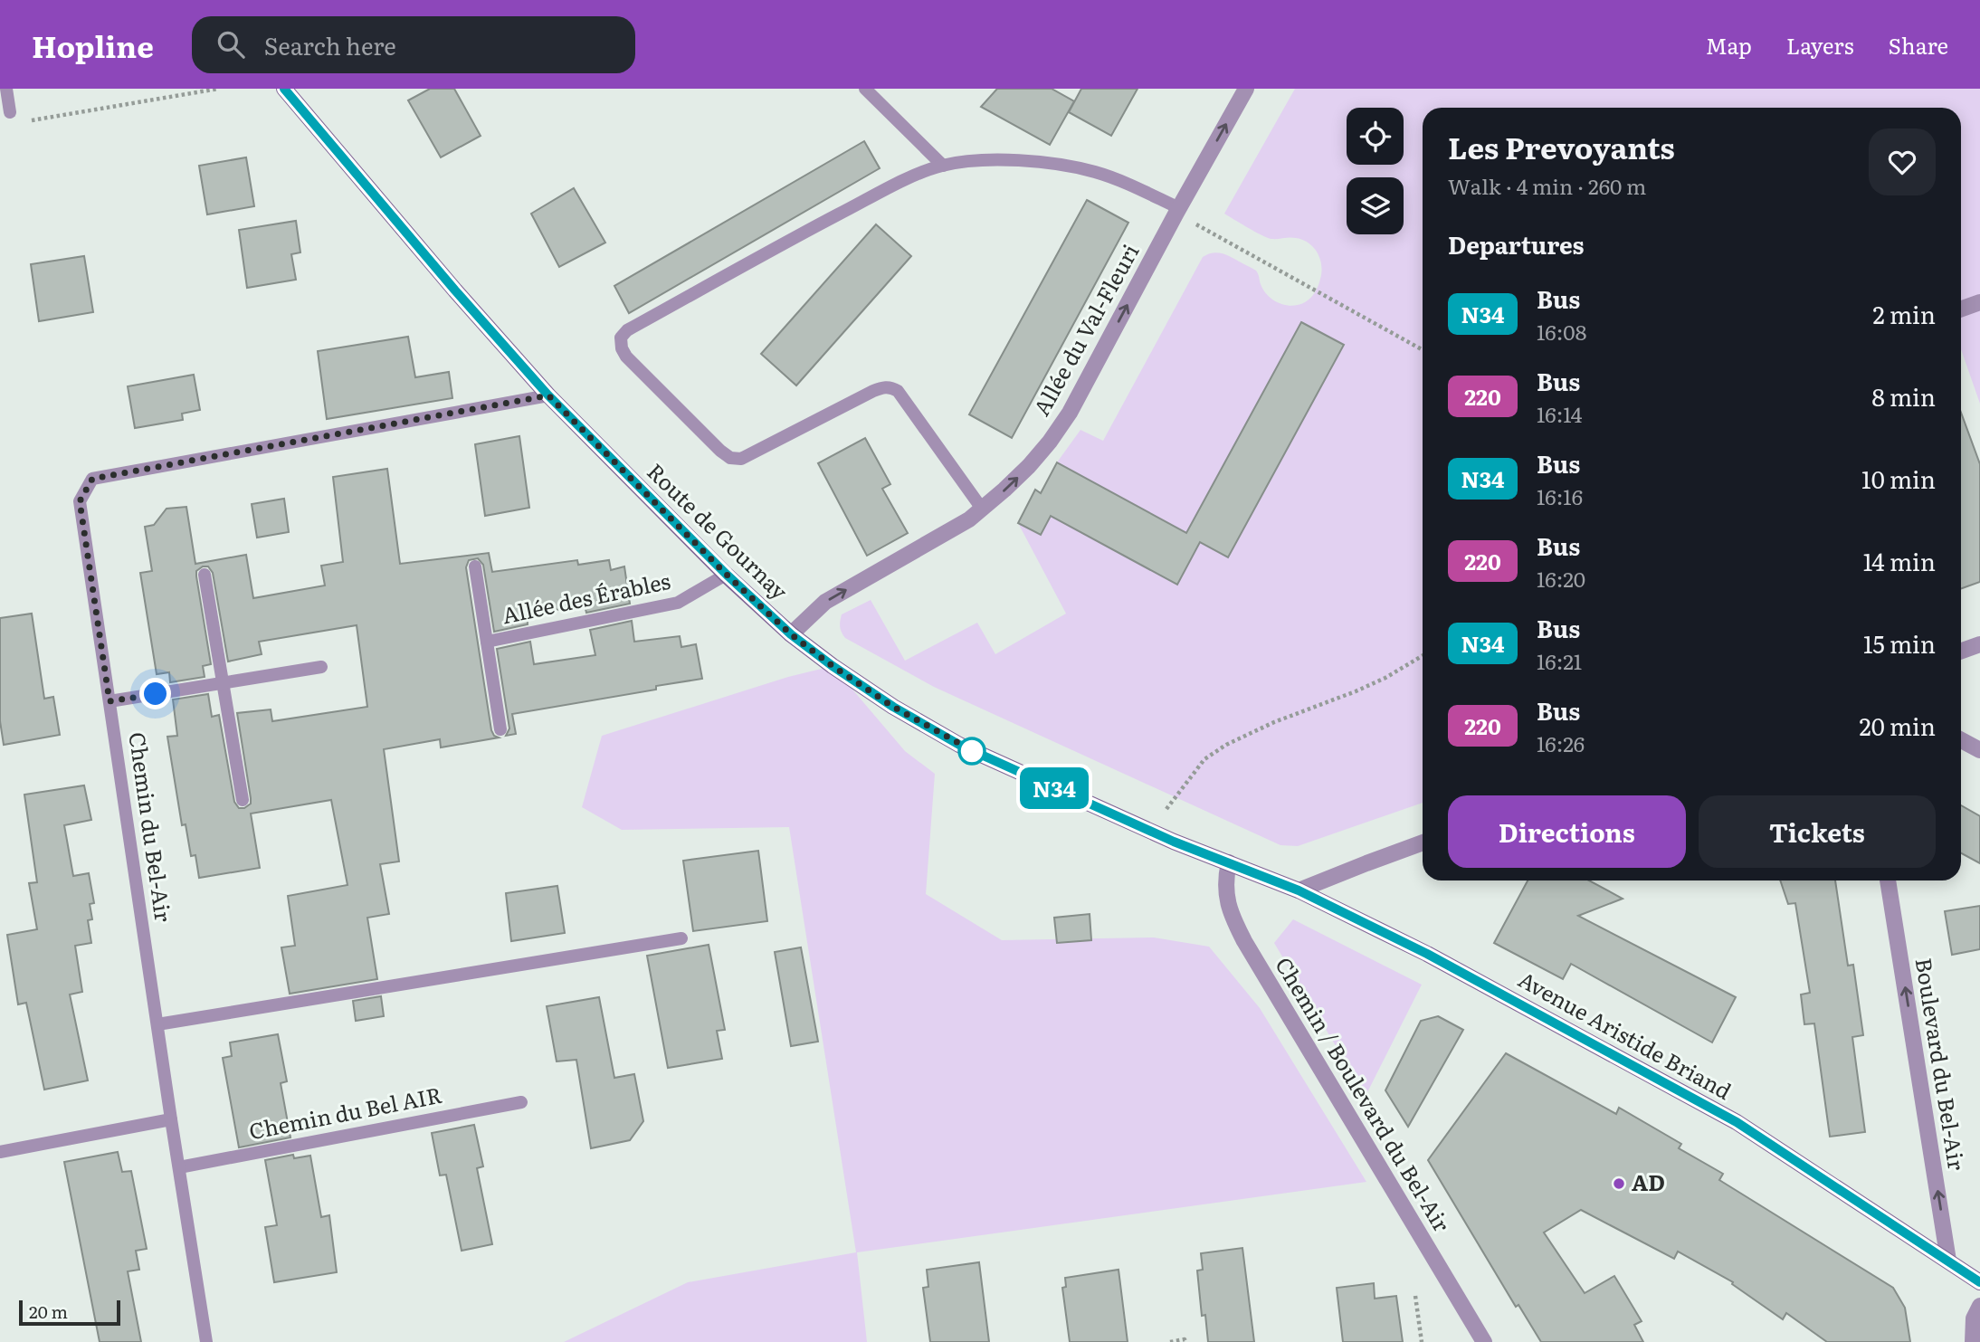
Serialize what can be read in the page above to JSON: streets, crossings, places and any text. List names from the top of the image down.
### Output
{
  "streets": {
    "street": [
      "Allée du Val-Fleuri",
      "Route de Gournay",
      "Avenue Aristide Briand",
      "Boulevard du Bel-Air",
      "Chemin / Boulevard du Bel-Air"
    ],
    "lane": ["Allée des Érables", "Chemin du Bel-Air", "Chemin du Bel AIR"]
  },
  "crossings": [
    ["Allée du Val-Fleuri", "Route de Gournay"],
    ["Route de Gournay", "Allée des Érables"],
    ["Route de Gournay", "Chemin du Bel-Air"],
    ["Route de Gournay", "Avenue Aristide Briand"],
    ["Route de Gournay", "Chemin / Boulevard du Bel-Air"],
    ["Chemin du Bel-Air", "Chemin du Bel AIR"],
    ["Avenue Aristide Briand", "Boulevard du Bel-Air"],
    ["Avenue Aristide Briand", "Chemin / Boulevard du Bel-Air"]
  ],
  "one_way": ["Allée du Val-Fleuri", "Boulevard du Bel-Air"],
  "places": ["AD"],
  "lines": ["bus line N34"],
  "scale_bar": "20 m",
  "page": {
    "header": "Hopline",
    "search": "Search here",
    "nav": ["Map", "Layers", "Share"],
    "on_map": "N34",
    "heading": [
      ["Les Prevoyants", "Walk · 4 min · 260 m"],
      "Departures"
    ],
    "list": [
      {
        "mark": "N34",
        "name": "Bus",
        "note": "16:08",
        "value": "2 min"
      },
      {
        "mark": "220",
        "name": "Bus",
        "note": "16:14",
        "value": "8 min"
      },
      {
        "mark": "N34",
        "name": "Bus",
        "note": "16:16",
        "value": "10 min"
      },
      {
        "mark": "220",
        "name": "Bus",
        "note": "16:20",
        "value": "14 min"
      },
      {
        "mark": "N34",
        "name": "Bus",
        "note": "16:21",
        "value": "15 min"
      },
      {
        "mark": "220",
        "name": "Bus",
        "note": "16:26",
        "value": "20 min"
      }
    ],
    "buttons": ["Directions", "Tickets"],
    "scale": "20 m"
  }
}
